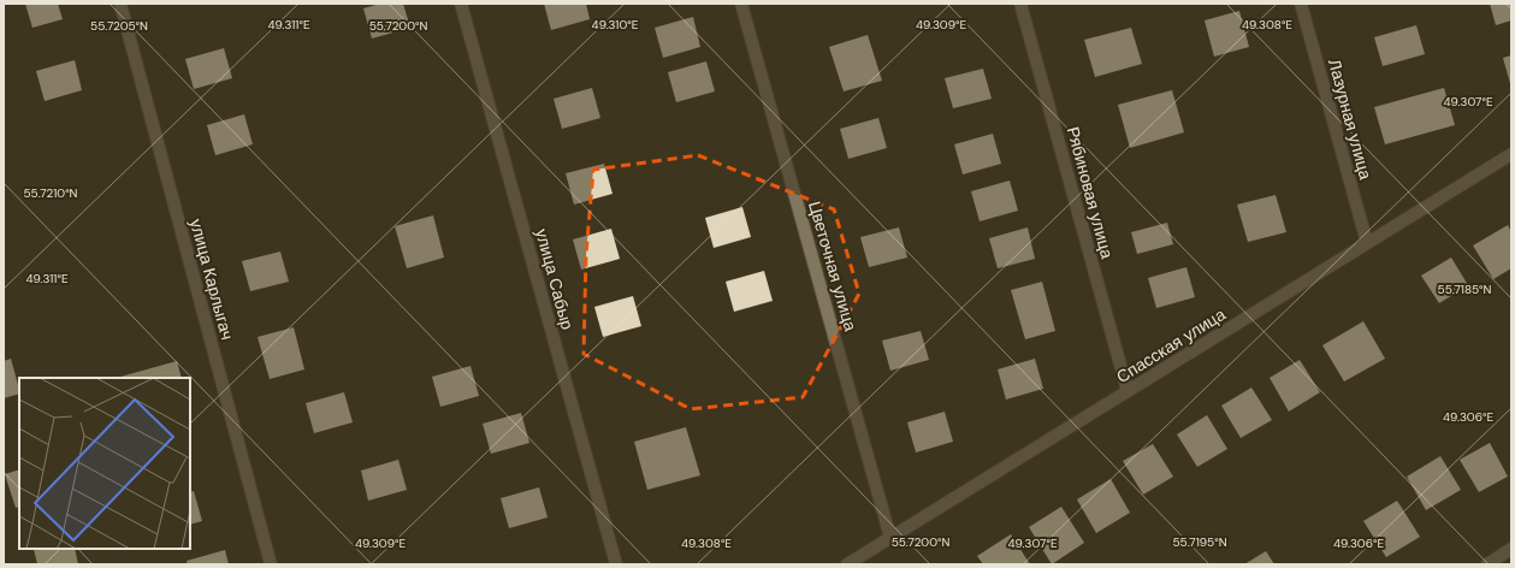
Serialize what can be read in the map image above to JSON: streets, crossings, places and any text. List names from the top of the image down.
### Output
{
  "streets": {
    "street": [
      "Лазурная улица",
      "Рябиновая улица",
      "Цветочная улица",
      "улица Карлыгач",
      "улица Сабыр",
      "Спасская улица"
    ]
  },
  "crossings": [
    ["Лазурная улица", "Спасская улица"],
    ["Рябиновая улица", "Спасская улица"],
    ["Цветочная улица", "Спасская улица"]
  ],
  "coordinates": [
    "49.311°E",
    "49.310°E",
    "49.309°E",
    "49.308°E",
    "55.7205°N",
    "55.7200°N",
    "49.307°E",
    "55.7210°N",
    "55.7185°N",
    "49.306°E",
    "55.7195°N"
  ]
}
